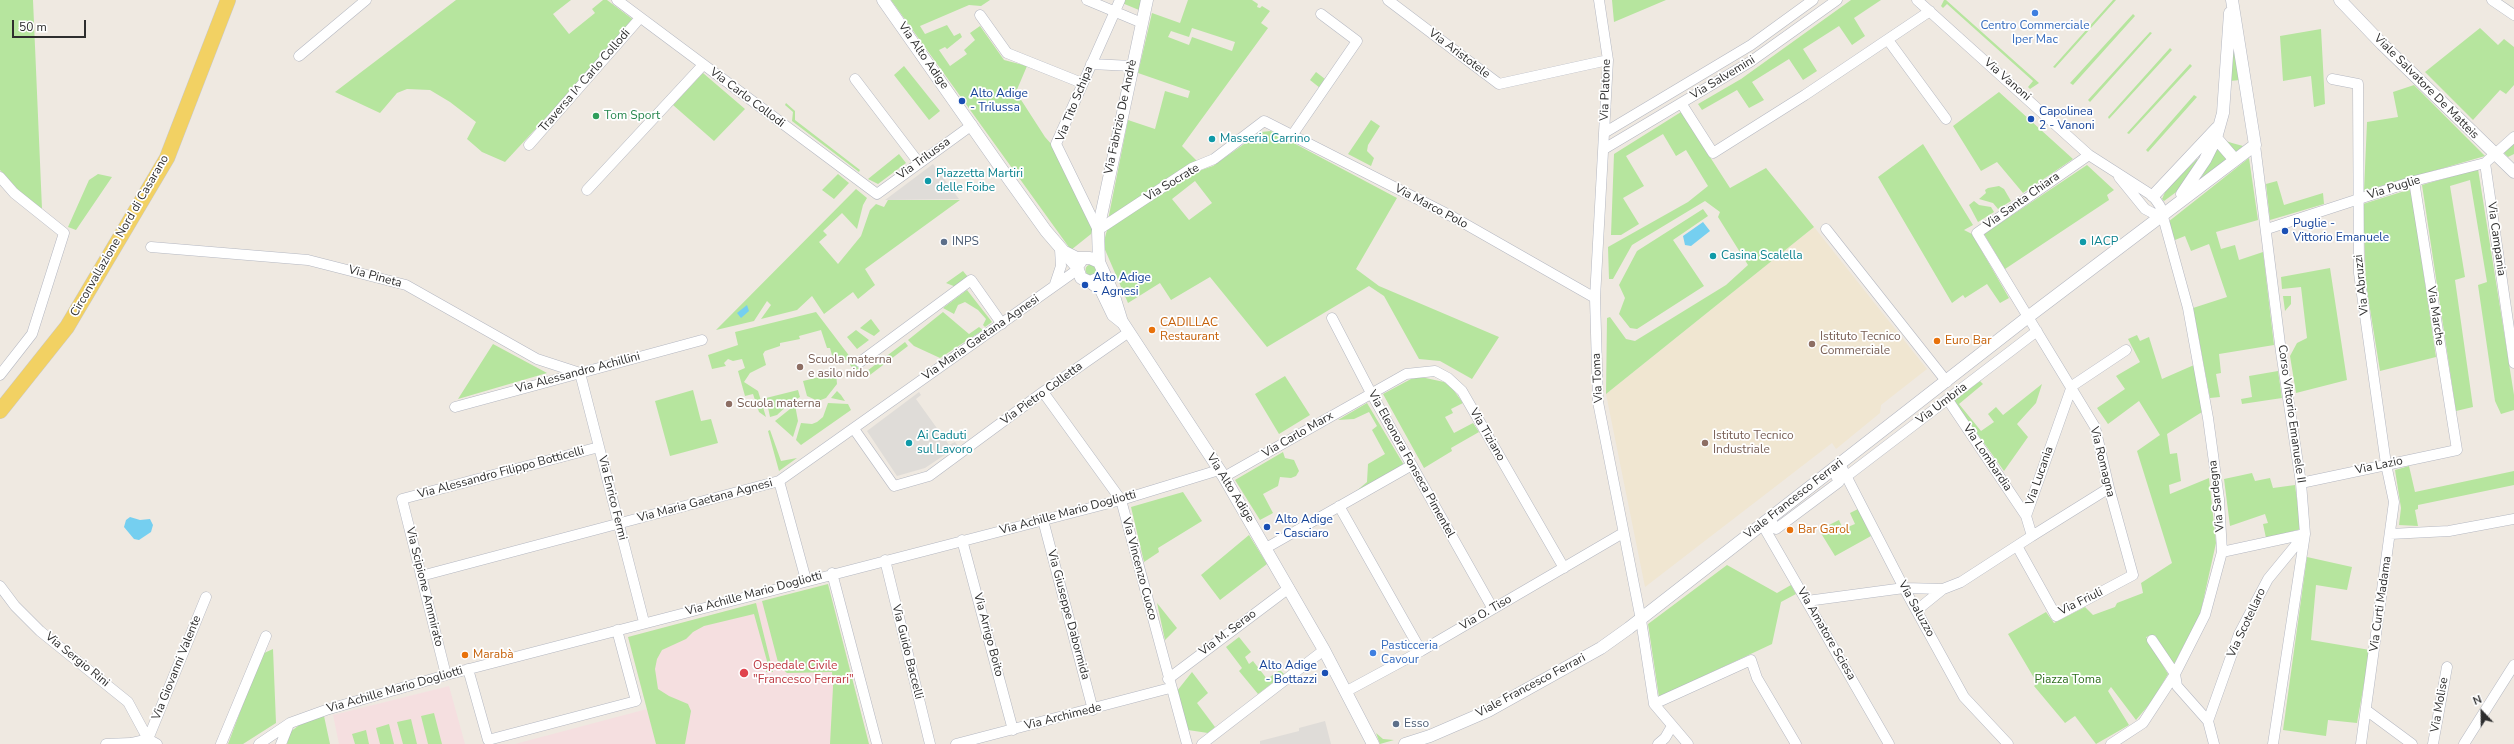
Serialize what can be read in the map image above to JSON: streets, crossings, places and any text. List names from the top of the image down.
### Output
{
  "streets": {
    "main road": ["Circonvallazione Nord di Casarano"],
    "street": [
      "Via Aristotele",
      "Via Alto Adige",
      "Via Salvemini",
      "Via Vanoni",
      "Traversa I^ Carlo Collodi",
      "Viale Salvatore De Matteis",
      "Via Platone",
      "Via Carlo Collodi",
      "Via Tito Schipa",
      "Via Fabrizio De Andrè",
      "Via Trilussa",
      "Via Socrate",
      "Via Puglie",
      "Via Santa Chiara",
      "Via Marco Polo",
      "Via Campania",
      "Via Pineta",
      "Via Abruzzi",
      "Via Marche",
      "Via Maria Gaetana Agnesi",
      "Via Alessandro Achillini",
      "Via Toma",
      "Via Pietro Colletta",
      "Via Umbria",
      "Corso Vittorio Emanuele II",
      "Via Carlo Marx",
      "Via Tiziano",
      "Via Lombardia",
      "Via Romagna",
      "Via Eleonora Fonseca Pimentel",
      "Via Lazio",
      "Via Alessandro Filippo Botticelli",
      "Via Lucania",
      "Via Sardegna",
      "Via Enrico Fermi",
      "Viale Francesco Ferrari",
      "Via Achille Mario Dogliotti",
      "Via Vincenzo Cuoco",
      "Via Scipione Ammirato",
      "Via Friuli",
      "Via Curti Madama",
      "Via Saluzzo",
      "Via O. Tiso",
      "Via Giuseppe Dabormida",
      "Via Scotellaro",
      "Via M. Serao",
      "Via Amatore Sciesa",
      "Via Arrigo Boito",
      "Via Guido Baccelli",
      "Via Sergio Rini",
      "Via Giovanni Valente",
      "Via Molise",
      "Via Archimede"
    ]
  },
  "crossings": [
    ["Via Aristotele", "Via Platone"],
    ["Via Alto Adige", "Via Fabrizio De Andrè"],
    ["Via Alto Adige", "Via Trilussa"],
    ["Via Alto Adige", "Via Maria Gaetana Agnesi"],
    ["Via Alto Adige", "Via Pietro Colletta"],
    ["Via Alto Adige", "Via Carlo Marx"],
    ["Via Alto Adige", "Via Achille Mario Dogliotti"],
    ["Via Alto Adige", "Via O. Tiso"],
    ["Via Alto Adige", "Via M. Serao"],
    ["Via Salvemini", "Via Platone"],
    ["Via Salvemini", "Via Toma"],
    ["Via Vanoni", "Via Santa Chiara"],
    ["Via Vanoni", "Via Sardegna"],
    ["Via Vanoni", "Viale Francesco Ferrari"],
    ["Traversa I^ Carlo Collodi", "Via Carlo Collodi"],
    ["Viale Salvatore De Matteis", "Via Puglie"],
    ["Viale Salvatore De Matteis", "Via Campania"],
    ["Via Platone", "Via Toma"],
    ["Via Carlo Collodi", "Via Trilussa"],
    ["Via Tito Schipa", "Via Fabrizio De Andrè"],
    ["Via Tito Schipa", "Via Socrate"],
    ["Via Fabrizio De Andrè", "Via Socrate"],
    ["Via Fabrizio De Andrè", "Via Maria Gaetana Agnesi"],
    ["Via Socrate", "Via Marco Polo"],
    ["Via Puglie", "Via Campania"],
    ["Via Puglie", "Via Abruzzi"],
    ["Via Puglie", "Via Marche"],
    ["Via Puglie", "Corso Vittorio Emanuele II"],
    ["Via Santa Chiara", "Via Romagna"],
    ["Via Santa Chiara", "Viale Francesco Ferrari"],
    ["Via Marco Polo", "Via Toma"],
    ["Via Pineta", "Via Alessandro Achillini"],
    ["Via Pineta", "Via Enrico Fermi"],
    ["Via Abruzzi", "Via Lazio"],
    ["Via Abruzzi", "Via Curti Madama"],
    ["Via Marche", "Via Lazio"],
    ["Via Maria Gaetana Agnesi", "Via Pietro Colletta"],
    ["Via Maria Gaetana Agnesi", "Via Enrico Fermi"],
    ["Via Maria Gaetana Agnesi", "Via Scipione Ammirato"],
    ["Via Alessandro Achillini", "Via Enrico Fermi"],
    ["Via Toma", "Viale Francesco Ferrari"],
    ["Via Toma", "Via O. Tiso"],
    ["Via Pietro Colletta", "Via Vincenzo Cuoco"],
    ["Via Umbria", "Via Lombardia"],
    ["Via Umbria", "Via Romagna"],
    ["Via Umbria", "Via Saluzzo"],
    ["Corso Vittorio Emanuele II", "Via Lazio"],
    ["Corso Vittorio Emanuele II", "Viale Francesco Ferrari"],
    ["Corso Vittorio Emanuele II", "Via Scotellaro"],
    ["Via Carlo Marx", "Via Tiziano"],
    ["Via Carlo Marx", "Via Eleonora Fonseca Pimentel"],
    ["Via Carlo Marx", "Via Achille Mario Dogliotti"],
    ["Via Tiziano", "Via Eleonora Fonseca Pimentel"],
    ["Via Tiziano", "Via O. Tiso"],
    ["Via Lombardia", "Via Lucania"],
    ["Via Romagna", "Via Lucania"],
    ["Via Romagna", "Viale Francesco Ferrari"],
    ["Via Romagna", "Via Friuli"],
    ["Via Eleonora Fonseca Pimentel", "Via O. Tiso"],
    ["Via Lazio", "Via Curti Madama"],
    ["Via Alessandro Filippo Botticelli", "Via Enrico Fermi"],
    ["Via Alessandro Filippo Botticelli", "Via Scipione Ammirato"],
    ["Via Sardegna", "Viale Francesco Ferrari"],
    ["Via Enrico Fermi", "Via Achille Mario Dogliotti"],
    ["Viale Francesco Ferrari", "Via Saluzzo"],
    ["Viale Francesco Ferrari", "Via Amatore Sciesa"],
    ["Via Achille Mario Dogliotti", "Via Vincenzo Cuoco"],
    ["Via Achille Mario Dogliotti", "Via Scipione Ammirato"],
    ["Via Achille Mario Dogliotti", "Via Giuseppe Dabormida"],
    ["Via Achille Mario Dogliotti", "Via Arrigo Boito"],
    ["Via Achille Mario Dogliotti", "Via Guido Baccelli"],
    ["Via Vincenzo Cuoco", "Via M. Serao"],
    ["Via Vincenzo Cuoco", "Via Archimede"],
    ["Via Giuseppe Dabormida", "Via Archimede"],
    ["Via M. Serao", "Via Archimede"],
    ["Via Arrigo Boito", "Via Archimede"],
    ["Via Sergio Rini", "Via Giovanni Valente"]
  ],
  "parks": ["Piazza Toma"],
  "places": [
    "Centro Commerciale Iper Mac",
    "Alto Adige - Trilussa",
    "Tom Sport",
    "Capolinea 2 - Vanoni",
    "Masseria Carrino",
    "Piazzetta Martiri delle Foibe",
    "Puglie - Vittorio Emanuele",
    "INPS",
    "IACP",
    "Casina Scalella",
    "Alto Adige - Agnesi",
    "CADILLAC Restaurant",
    "Euro Bar",
    "Istituto Tecnico Commerciale",
    "Scuola materna e asilo nido",
    "Scuola materna",
    "Ai Caduti sul Lavoro",
    "Istituto Tecnico Industriale",
    "Alto Adige - Casciaro",
    "Bar Garol",
    "Pasticceria Cavour",
    "Marabà",
    "Ospedale Civile \"Francesco Ferrari\"",
    "Alto Adige - Bottazzi",
    "Esso"
  ],
  "scale_bar": "50 m",
  "north": "top"
}
